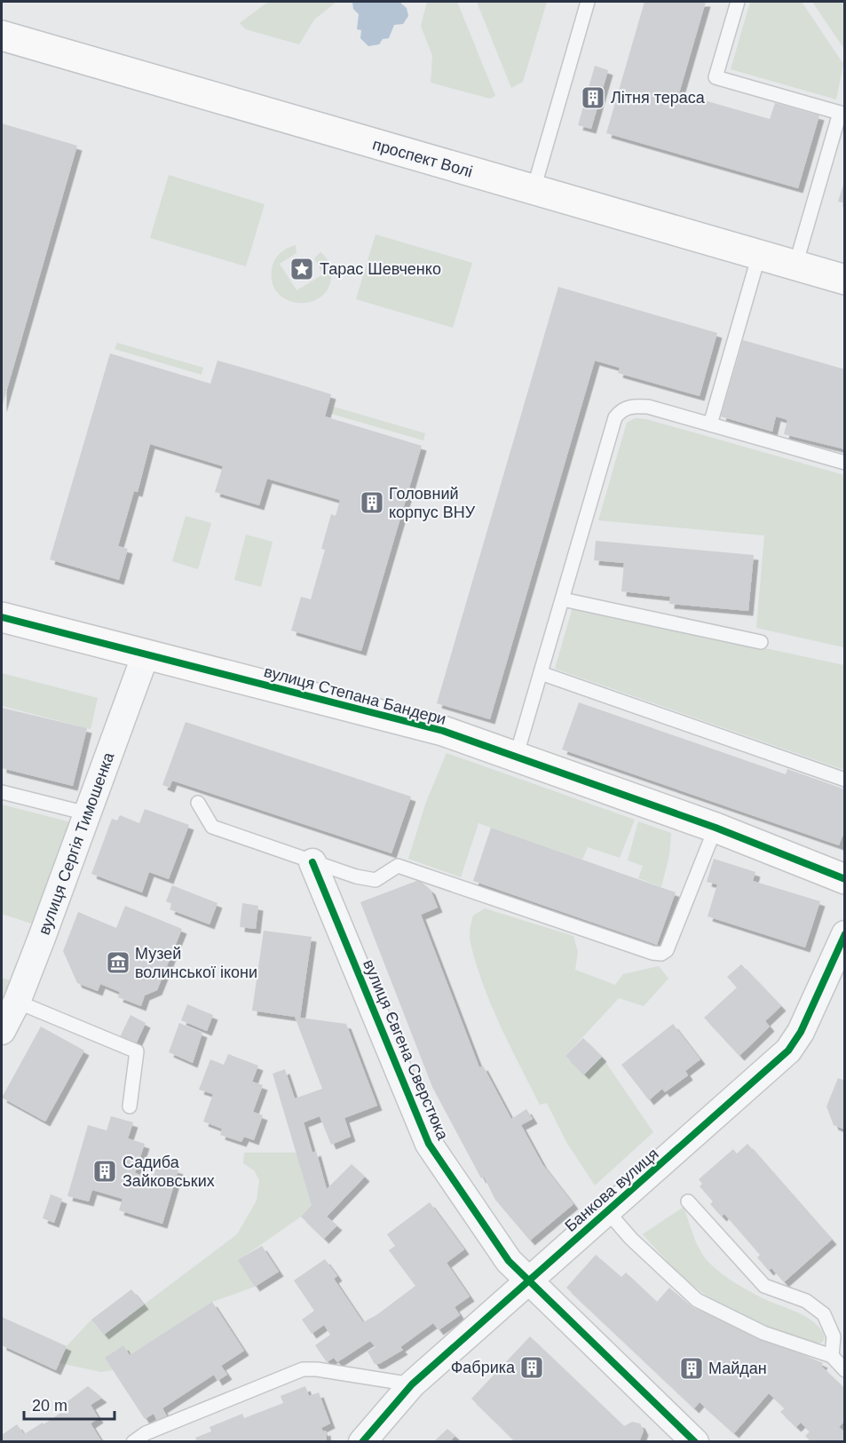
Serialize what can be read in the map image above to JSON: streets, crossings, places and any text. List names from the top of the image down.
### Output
{
  "streets": {
    "street": [
      "проспект Волі",
      "вулиця Степана Бандери",
      "вулиця Сергія Тимошенка",
      "вулиця Євгена Сверстюка",
      "Банкова вулиця"
    ]
  },
  "crossings": [
    ["вулиця Степана Бандери", "вулиця Сергія Тимошенка"],
    ["вулиця Євгена Сверстюка", "Банкова вулиця"]
  ],
  "places": {
    "building": [
      "Літня тераса",
      "Головний корпус ВНУ",
      "Садиба Зайковських",
      "Фабрика",
      "Майдан"
    ],
    "place": ["Тарас Шевченко"],
    "museum": ["Музей волинської ікони"]
  },
  "scale_bar": "20 m"
}
